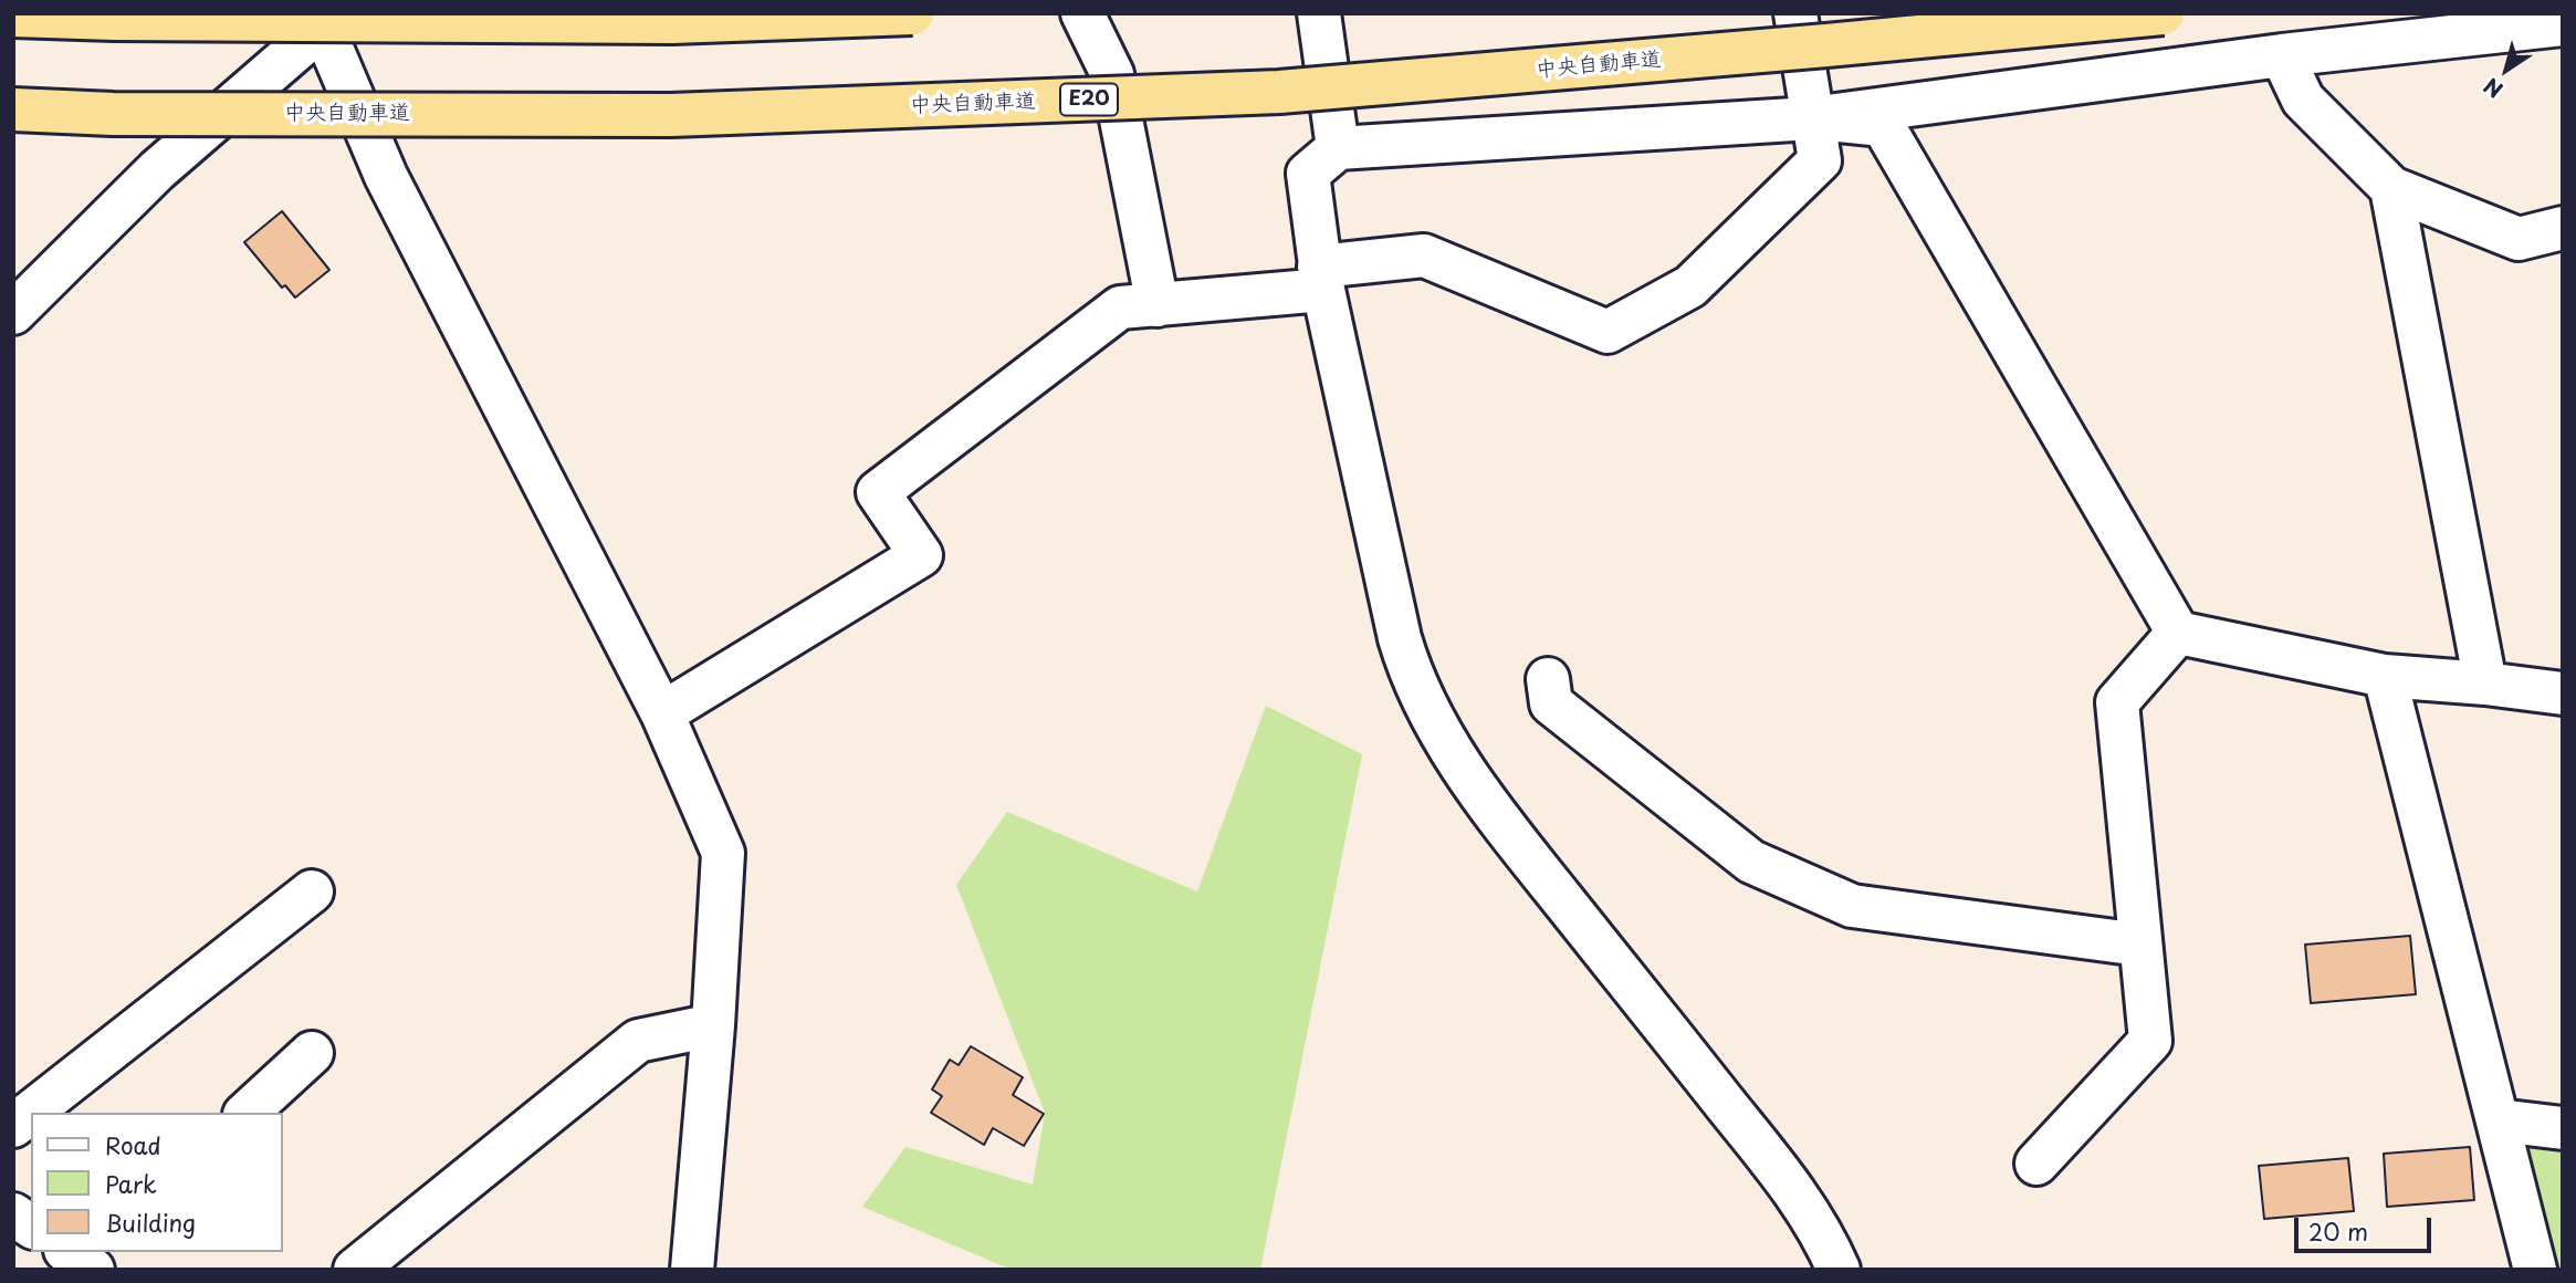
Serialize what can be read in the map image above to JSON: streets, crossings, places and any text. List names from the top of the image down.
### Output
{
  "streets": {
    "highway": ["中央自動車道", "E20"]
  },
  "legend": ["Road", "Park", "Building"],
  "scale_bar": "20 m",
  "north": "bottom left"
}
